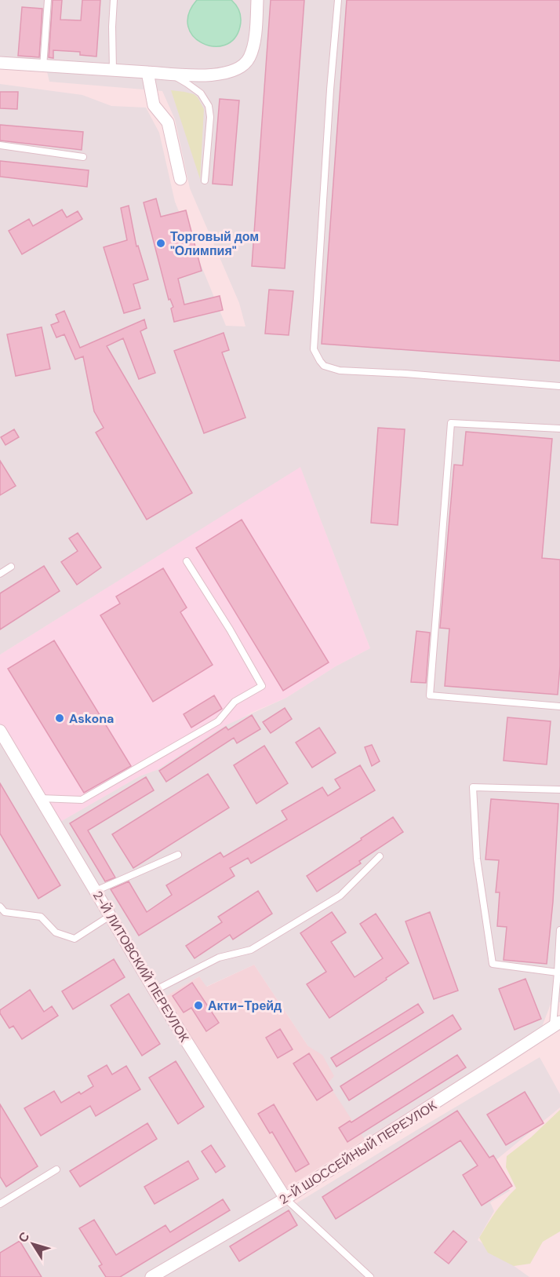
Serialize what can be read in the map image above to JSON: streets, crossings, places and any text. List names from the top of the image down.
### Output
{
  "streets": {
    "street": ["2-Й ЛИТОВСКИЙ ПЕРЕУЛОК", "2-Й ШОССЕЙНЫЙ ПЕРЕУЛОК"]
  },
  "crossings": [
    ["2-Й ЛИТОВСКИЙ ПЕРЕУЛОК", "2-Й ШОССЕЙНЫЙ ПЕРЕУЛОК"]
  ],
  "places": ["Торговый дом \"Олимпия\"", "Askona", "Акти-Трейд"],
  "north": "top left"
}
